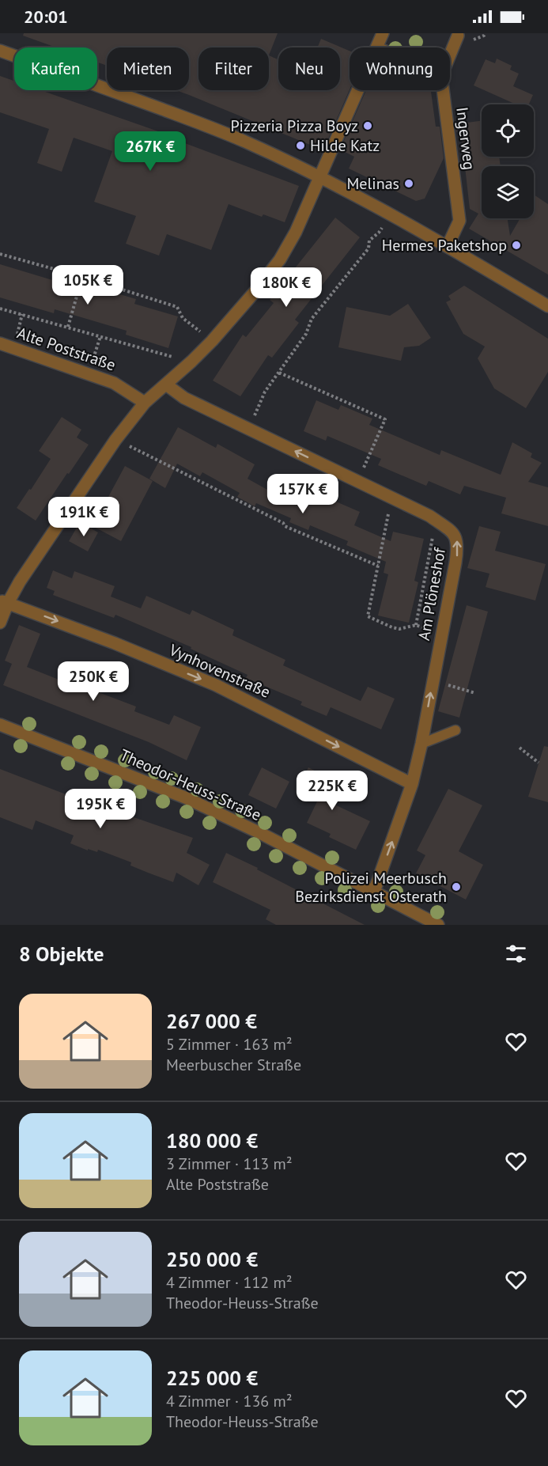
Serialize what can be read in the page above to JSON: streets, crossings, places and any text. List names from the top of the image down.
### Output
{
  "streets": {
    "street": [
      "Ingerweg",
      "Alte Poststraße",
      "Am Plöneshof",
      "Vynhovenstraße",
      "Theodor-Heuss-Straße"
    ]
  },
  "crossings": [
    ["Am Plöneshof", "Vynhovenstraße"],
    ["Am Plöneshof", "Theodor-Heuss-Straße"]
  ],
  "one_way": ["Am Plöneshof", "Vynhovenstraße"],
  "places": [
    "Pizzeria Pizza Boyz",
    "Hilde Katz",
    "Melinas",
    "Hermes Paketshop",
    "Polizei Meerbusch Bezirksdienst Osterath"
  ],
  "page": {
    "status": "20:01",
    "chip": [
      "Kaufen",
      "Mieten",
      "Filter",
      "Neu",
      "Wohnung"
    ],
    "price": [
      "267K €",
      "105K €",
      "180K €",
      "157K €",
      "191K €",
      "250K €",
      "225K €",
      "195K €"
    ],
    "heading": "8 Objekte",
    "list": [
      {
        "name": "267 000 €",
        "note": "5 Zimmer · 163 m² · Meerbuscher Straße"
      },
      {
        "name": "180 000 €",
        "note": "3 Zimmer · 113 m² · Alte Poststraße"
      },
      {
        "name": "250 000 €",
        "note": "4 Zimmer · 112 m² · Theodor-Heuss-Straße"
      },
      {
        "name": "225 000 €",
        "note": "4 Zimmer · 136 m² · Theodor-Heuss-Straße"
      }
    ]
  }
}
